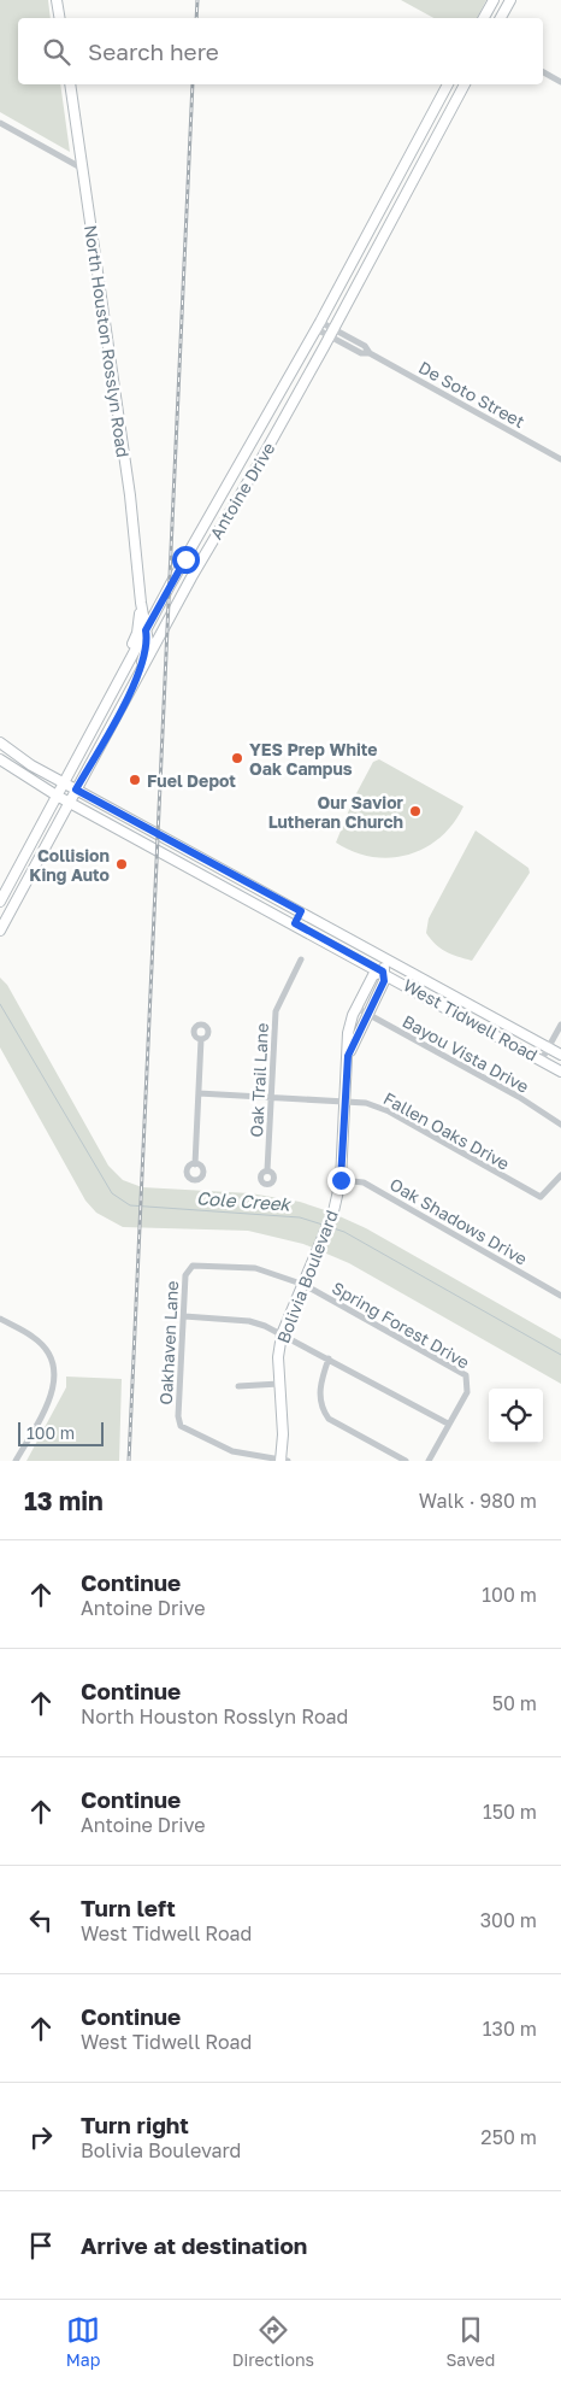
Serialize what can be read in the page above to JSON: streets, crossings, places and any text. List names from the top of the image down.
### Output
{
  "streets": {
    "main road": [
      "North Houston Rosslyn Road",
      "Antoine Drive",
      "West Tidwell Road",
      "Bolivia Boulevard"
    ],
    "street": [
      "De Soto Street",
      "Bayou Vista Drive",
      "Oak Trail Lane",
      "Fallen Oaks Drive",
      "Oak Shadows Drive",
      "Spring Forest Drive",
      "Oakhaven Lane"
    ]
  },
  "crossings": [
    ["North Houston Rosslyn Road", "Antoine Drive"],
    ["De Soto Street", "Antoine Drive"],
    ["Antoine Drive", "West Tidwell Road"],
    ["West Tidwell Road", "Bolivia Boulevard"],
    ["Bayou Vista Drive", "Bolivia Boulevard"],
    ["Oak Trail Lane", "Fallen Oaks Drive"],
    ["Fallen Oaks Drive", "Bolivia Boulevard"],
    ["Oak Shadows Drive", "Bolivia Boulevard"],
    ["Bolivia Boulevard", "Spring Forest Drive"],
    ["Bolivia Boulevard", "Oakhaven Lane"],
    ["Spring Forest Drive", "Oakhaven Lane"]
  ],
  "water": ["Cole Creek"],
  "places": [
    "YES Prep White Oak Campus",
    "Fuel Depot",
    "Our Savior Lutheran Church",
    "Collision King Auto"
  ],
  "scale_bar": "100 m",
  "page": {
    "search": "Search here",
    "scale": "100 m",
    "heading": ["13 min", "Walk · 980 m"],
    "list": [
      ["Continue", "Antoine Drive", "100 m"],
      ["Continue", "North Houston Rosslyn Road", "50 m"],
      ["Continue", "Antoine Drive", "150 m"],
      ["Turn left", "West Tidwell Road", "300 m"],
      ["Continue", "West Tidwell Road", "130 m"],
      ["Turn right", "Bolivia Boulevard", "250 m"],
      "Arrive at destination"
    ],
    "nav": ["Map", "Directions", "Saved"]
  }
}
